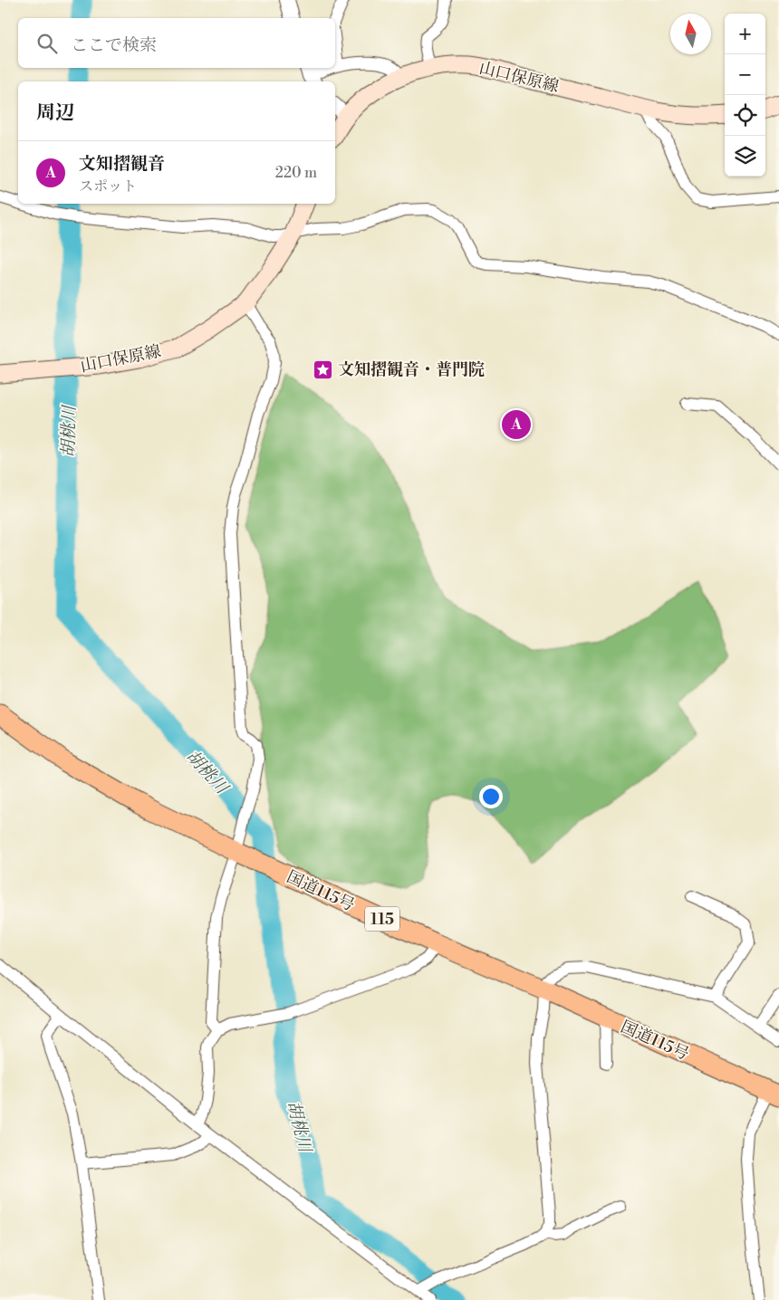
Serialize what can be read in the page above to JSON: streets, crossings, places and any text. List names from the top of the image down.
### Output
{
  "streets": {
    "highway": ["国道115号", "115"],
    "main road": ["山口保原線"]
  },
  "water": ["胡桃川"],
  "places": {
    "place": ["文知摺観音・普門院"]
  },
  "north": "top",
  "page": {
    "map_buttons": ["+", "−"],
    "search": "ここで検索",
    "heading": "周辺",
    "list": [
      {
        "mark": "A",
        "name": "文知摺観音",
        "note": "スポット",
        "value": "220 m"
      }
    ],
    "pins": "A"
  }
}
